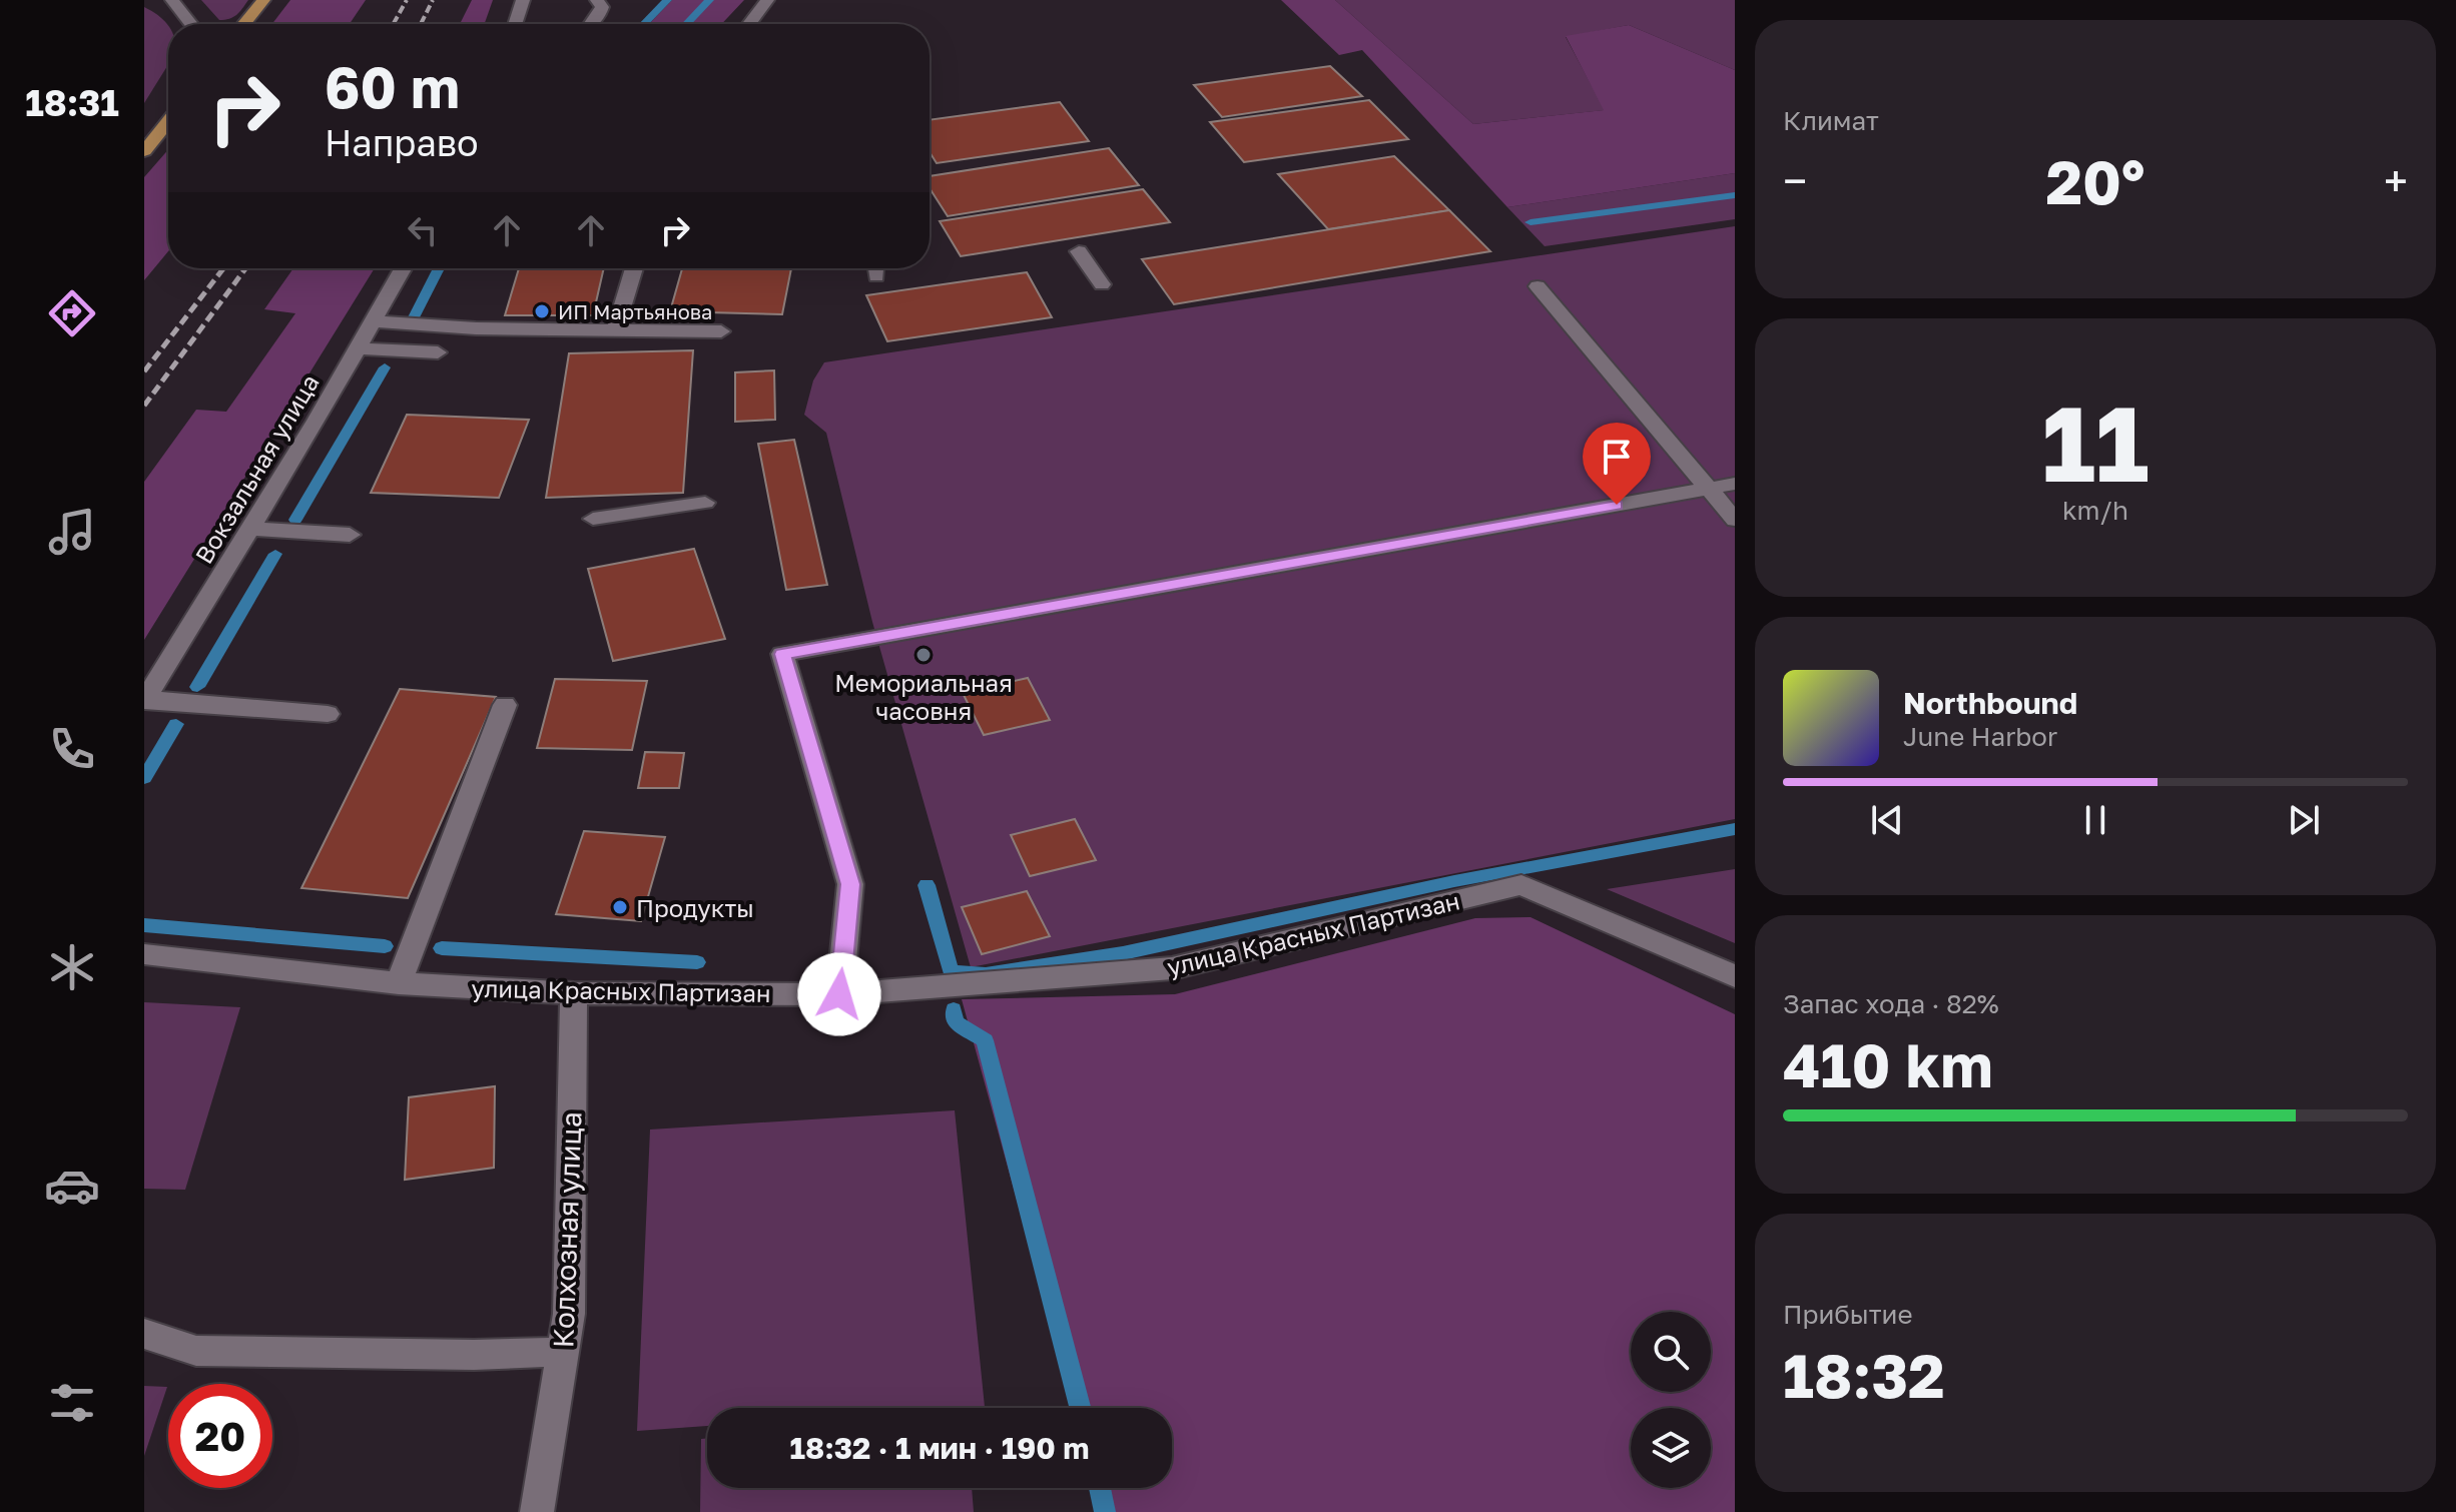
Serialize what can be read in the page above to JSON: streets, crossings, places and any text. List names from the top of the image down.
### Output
{
  "streets": {
    "street": ["Вокзальная улица", "улица Красных Партизан", "Колхозная улица"]
  },
  "crossings": [
    ["улица Красных Партизан", "Колхозная улица"]
  ],
  "places": ["ИП Мартьянова", "Мемориальная часовня", "Продукты"],
  "page": {
    "tabs": "18:31",
    "tile": [
      "Климат",
      ["11", "km/h"],
      ["Запас хода · 82%", "410 km"],
      ["Прибытие", "18:32"]
    ],
    "turn": ["60 m", "Направо"],
    "heat": ["−", "20°", "+"],
    "song": ["Northbound", "June Harbor"],
    "limit": "20",
    "trip": "18:32 · 1 мин · 190 m"
  }
}
